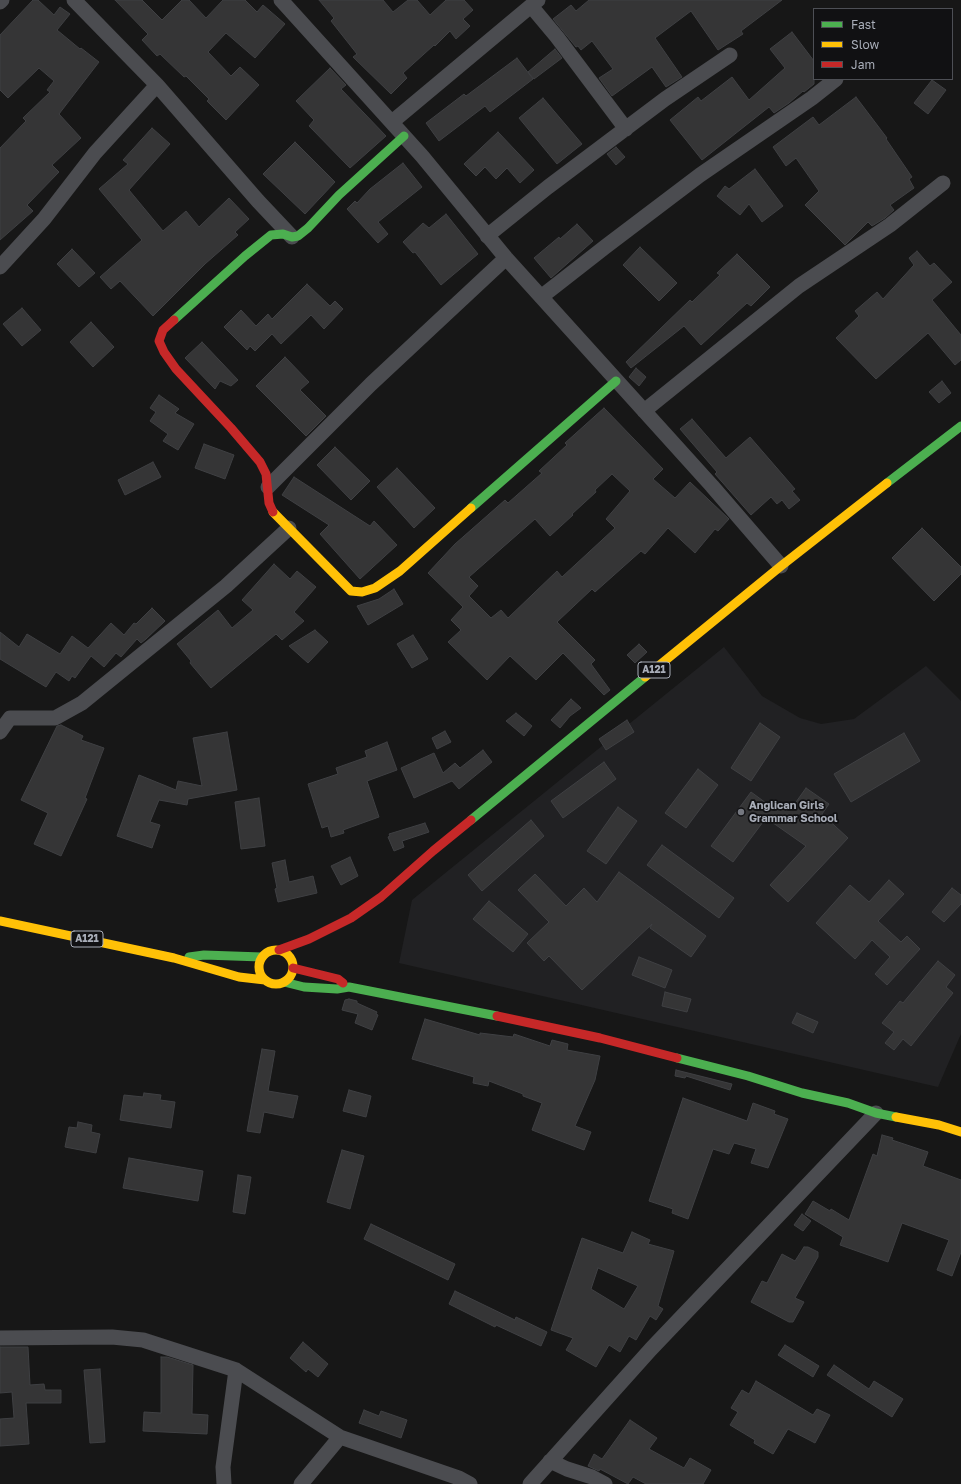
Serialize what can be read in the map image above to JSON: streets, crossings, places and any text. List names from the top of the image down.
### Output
{
  "streets": {
    "street": ["A121"]
  },
  "places": ["Anglican Girls Grammar School"],
  "legend": ["Fast", "Slow", "Jam"]
}
